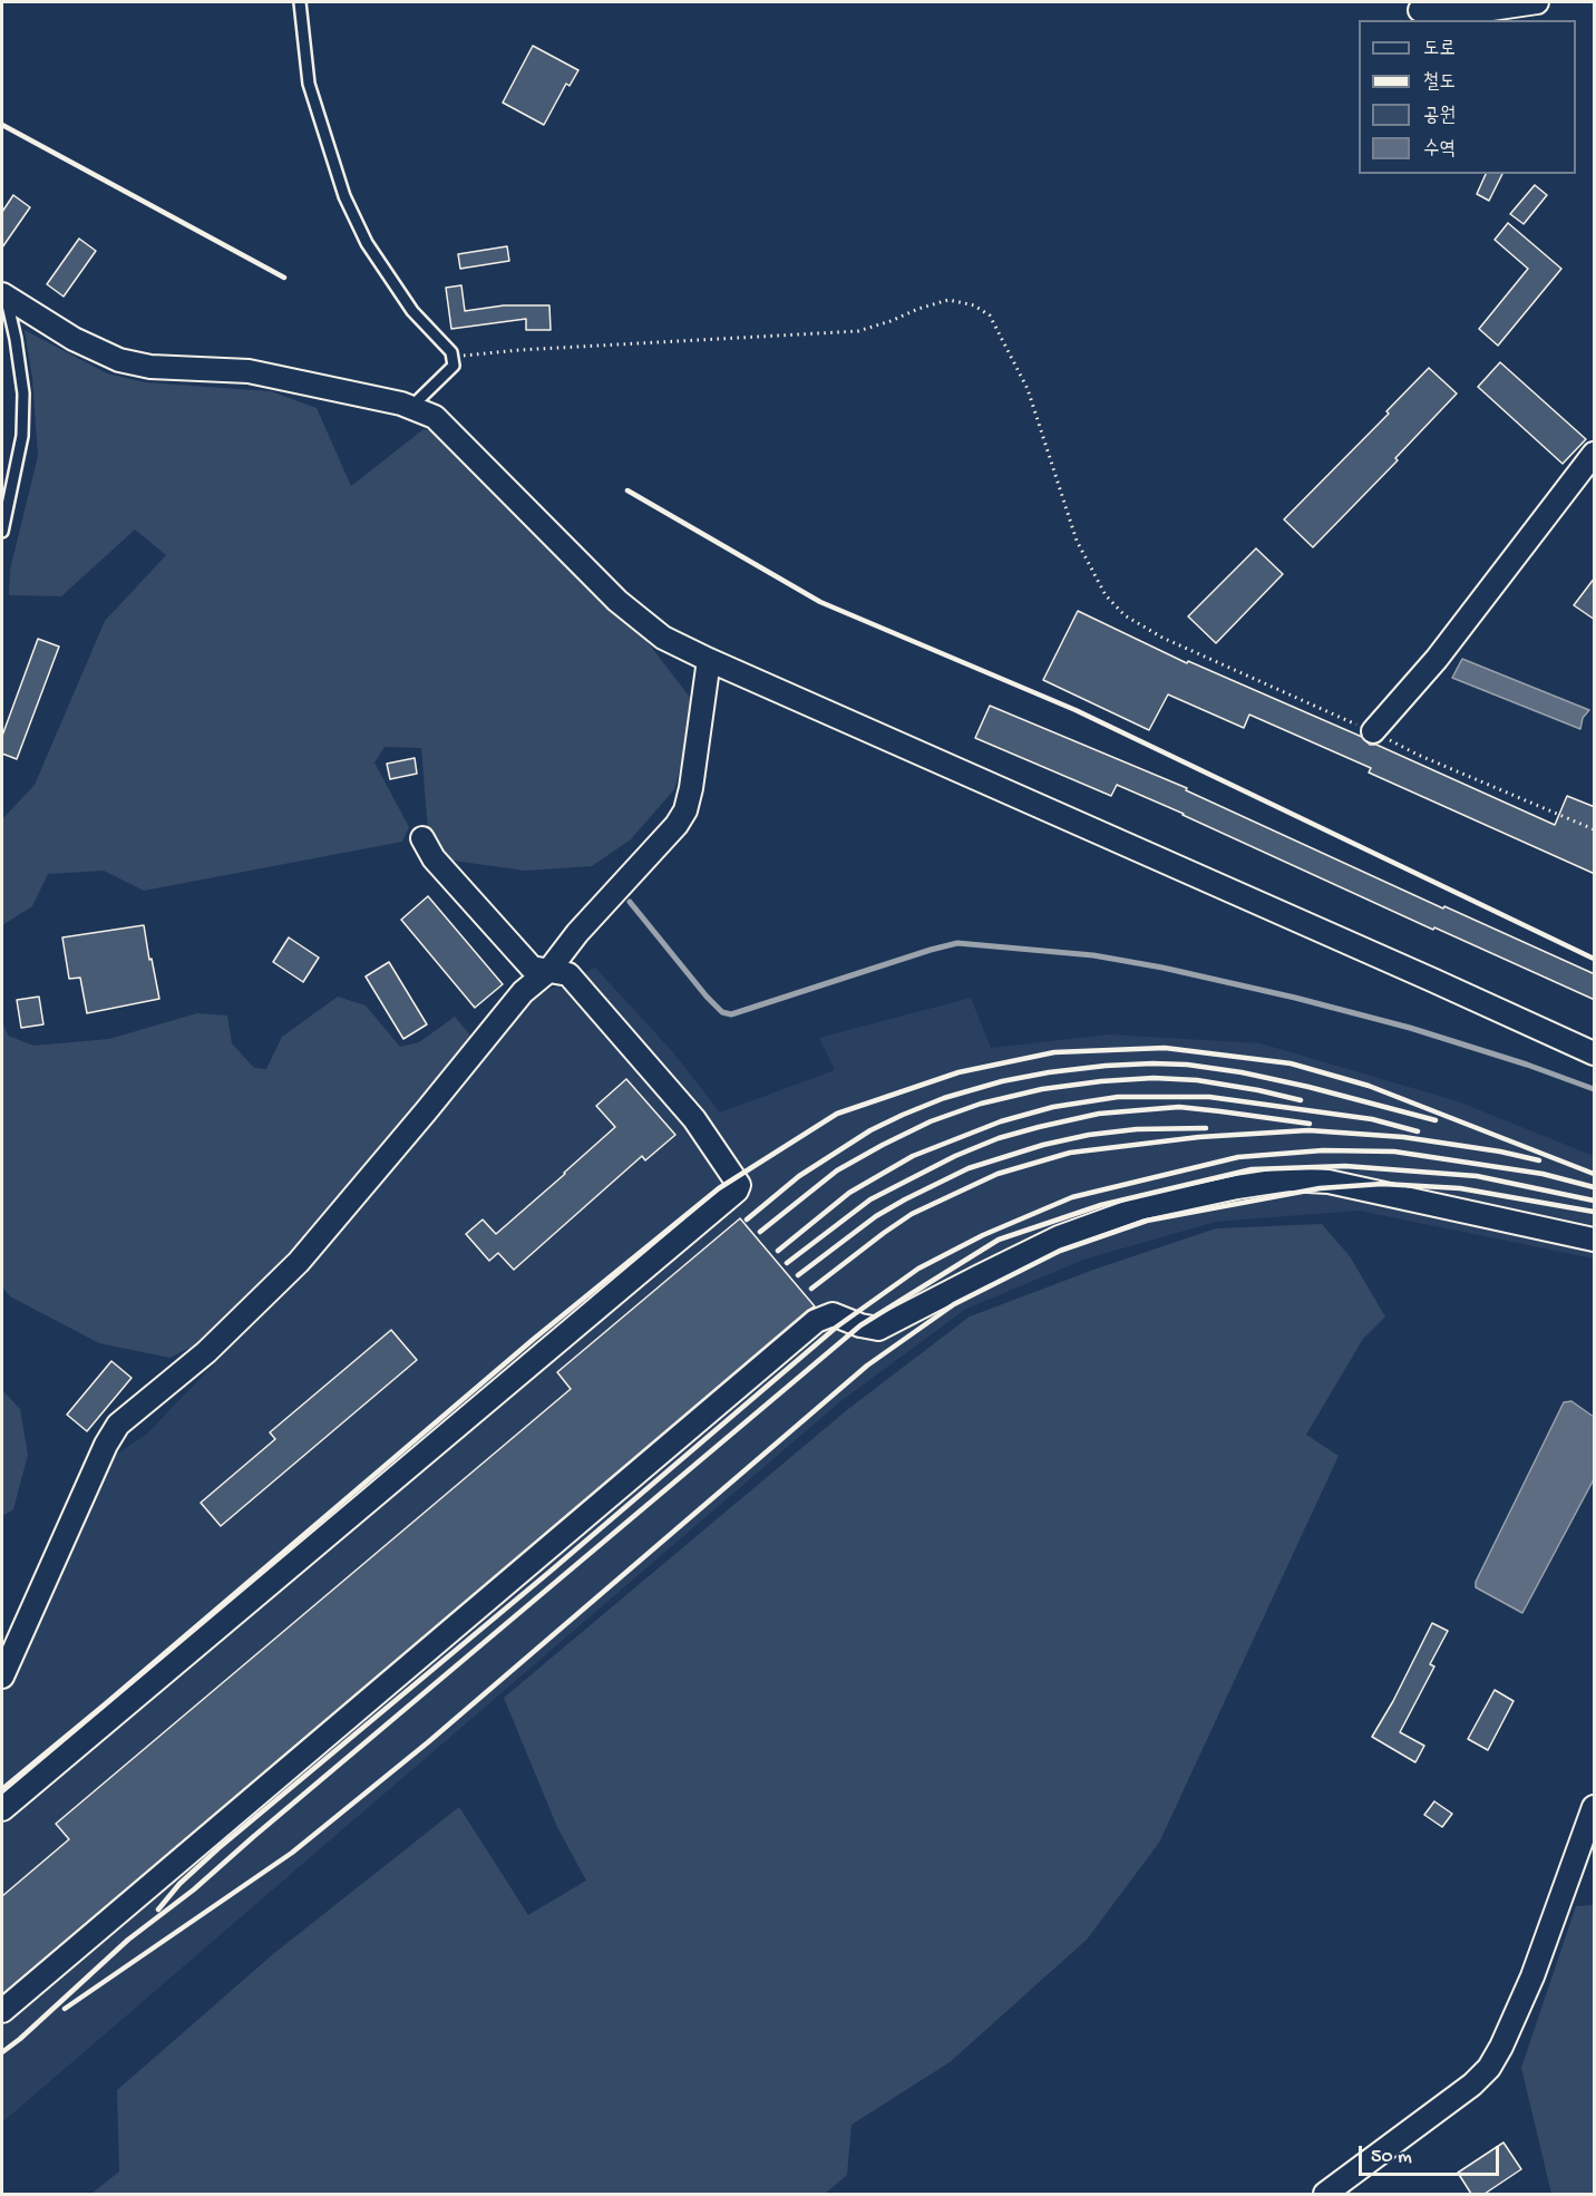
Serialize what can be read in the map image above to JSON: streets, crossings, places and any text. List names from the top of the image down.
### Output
{
  "legend": [
    "도로",
    "철도",
    "공원",
    "수역"
  ],
  "scale_bar": "50 m"
}
